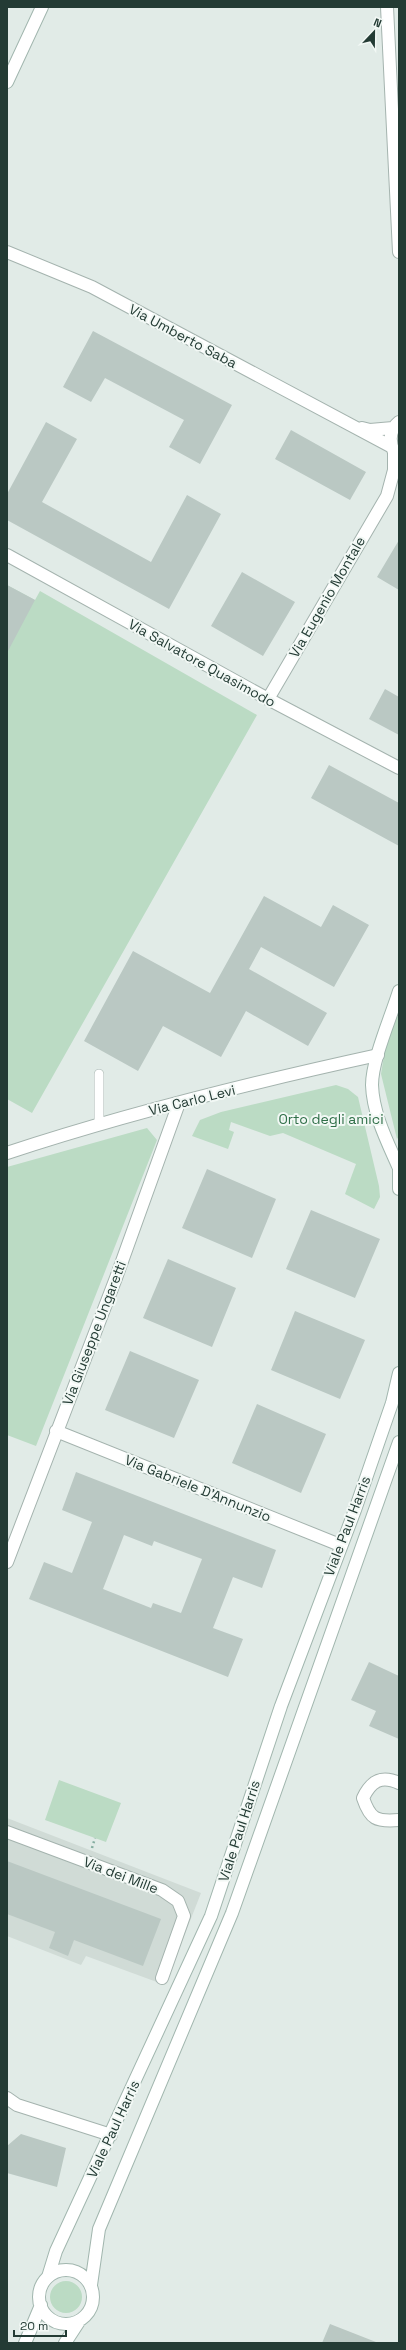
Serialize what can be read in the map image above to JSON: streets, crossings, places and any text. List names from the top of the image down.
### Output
{
  "streets": {
    "street": [
      "Via Umberto Saba",
      "Via Eugenio Montale",
      "Via Salvatore Quasimodo",
      "Via Carlo Levi",
      "Via Giuseppe Ungaretti",
      "Via Gabriele D'Annunzio",
      "Viale Paul Harris",
      "Via dei Mille"
    ]
  },
  "crossings": [
    ["Via Umberto Saba", "Via Eugenio Montale"],
    ["Via Eugenio Montale", "Via Salvatore Quasimodo"],
    ["Via Carlo Levi", "Via Giuseppe Ungaretti"],
    ["Via Giuseppe Ungaretti", "Via Gabriele D'Annunzio"],
    ["Via Gabriele D'Annunzio", "Viale Paul Harris"]
  ],
  "parks": ["Orto degli amici"],
  "scale_bar": "20 m",
  "north": "top"
}
